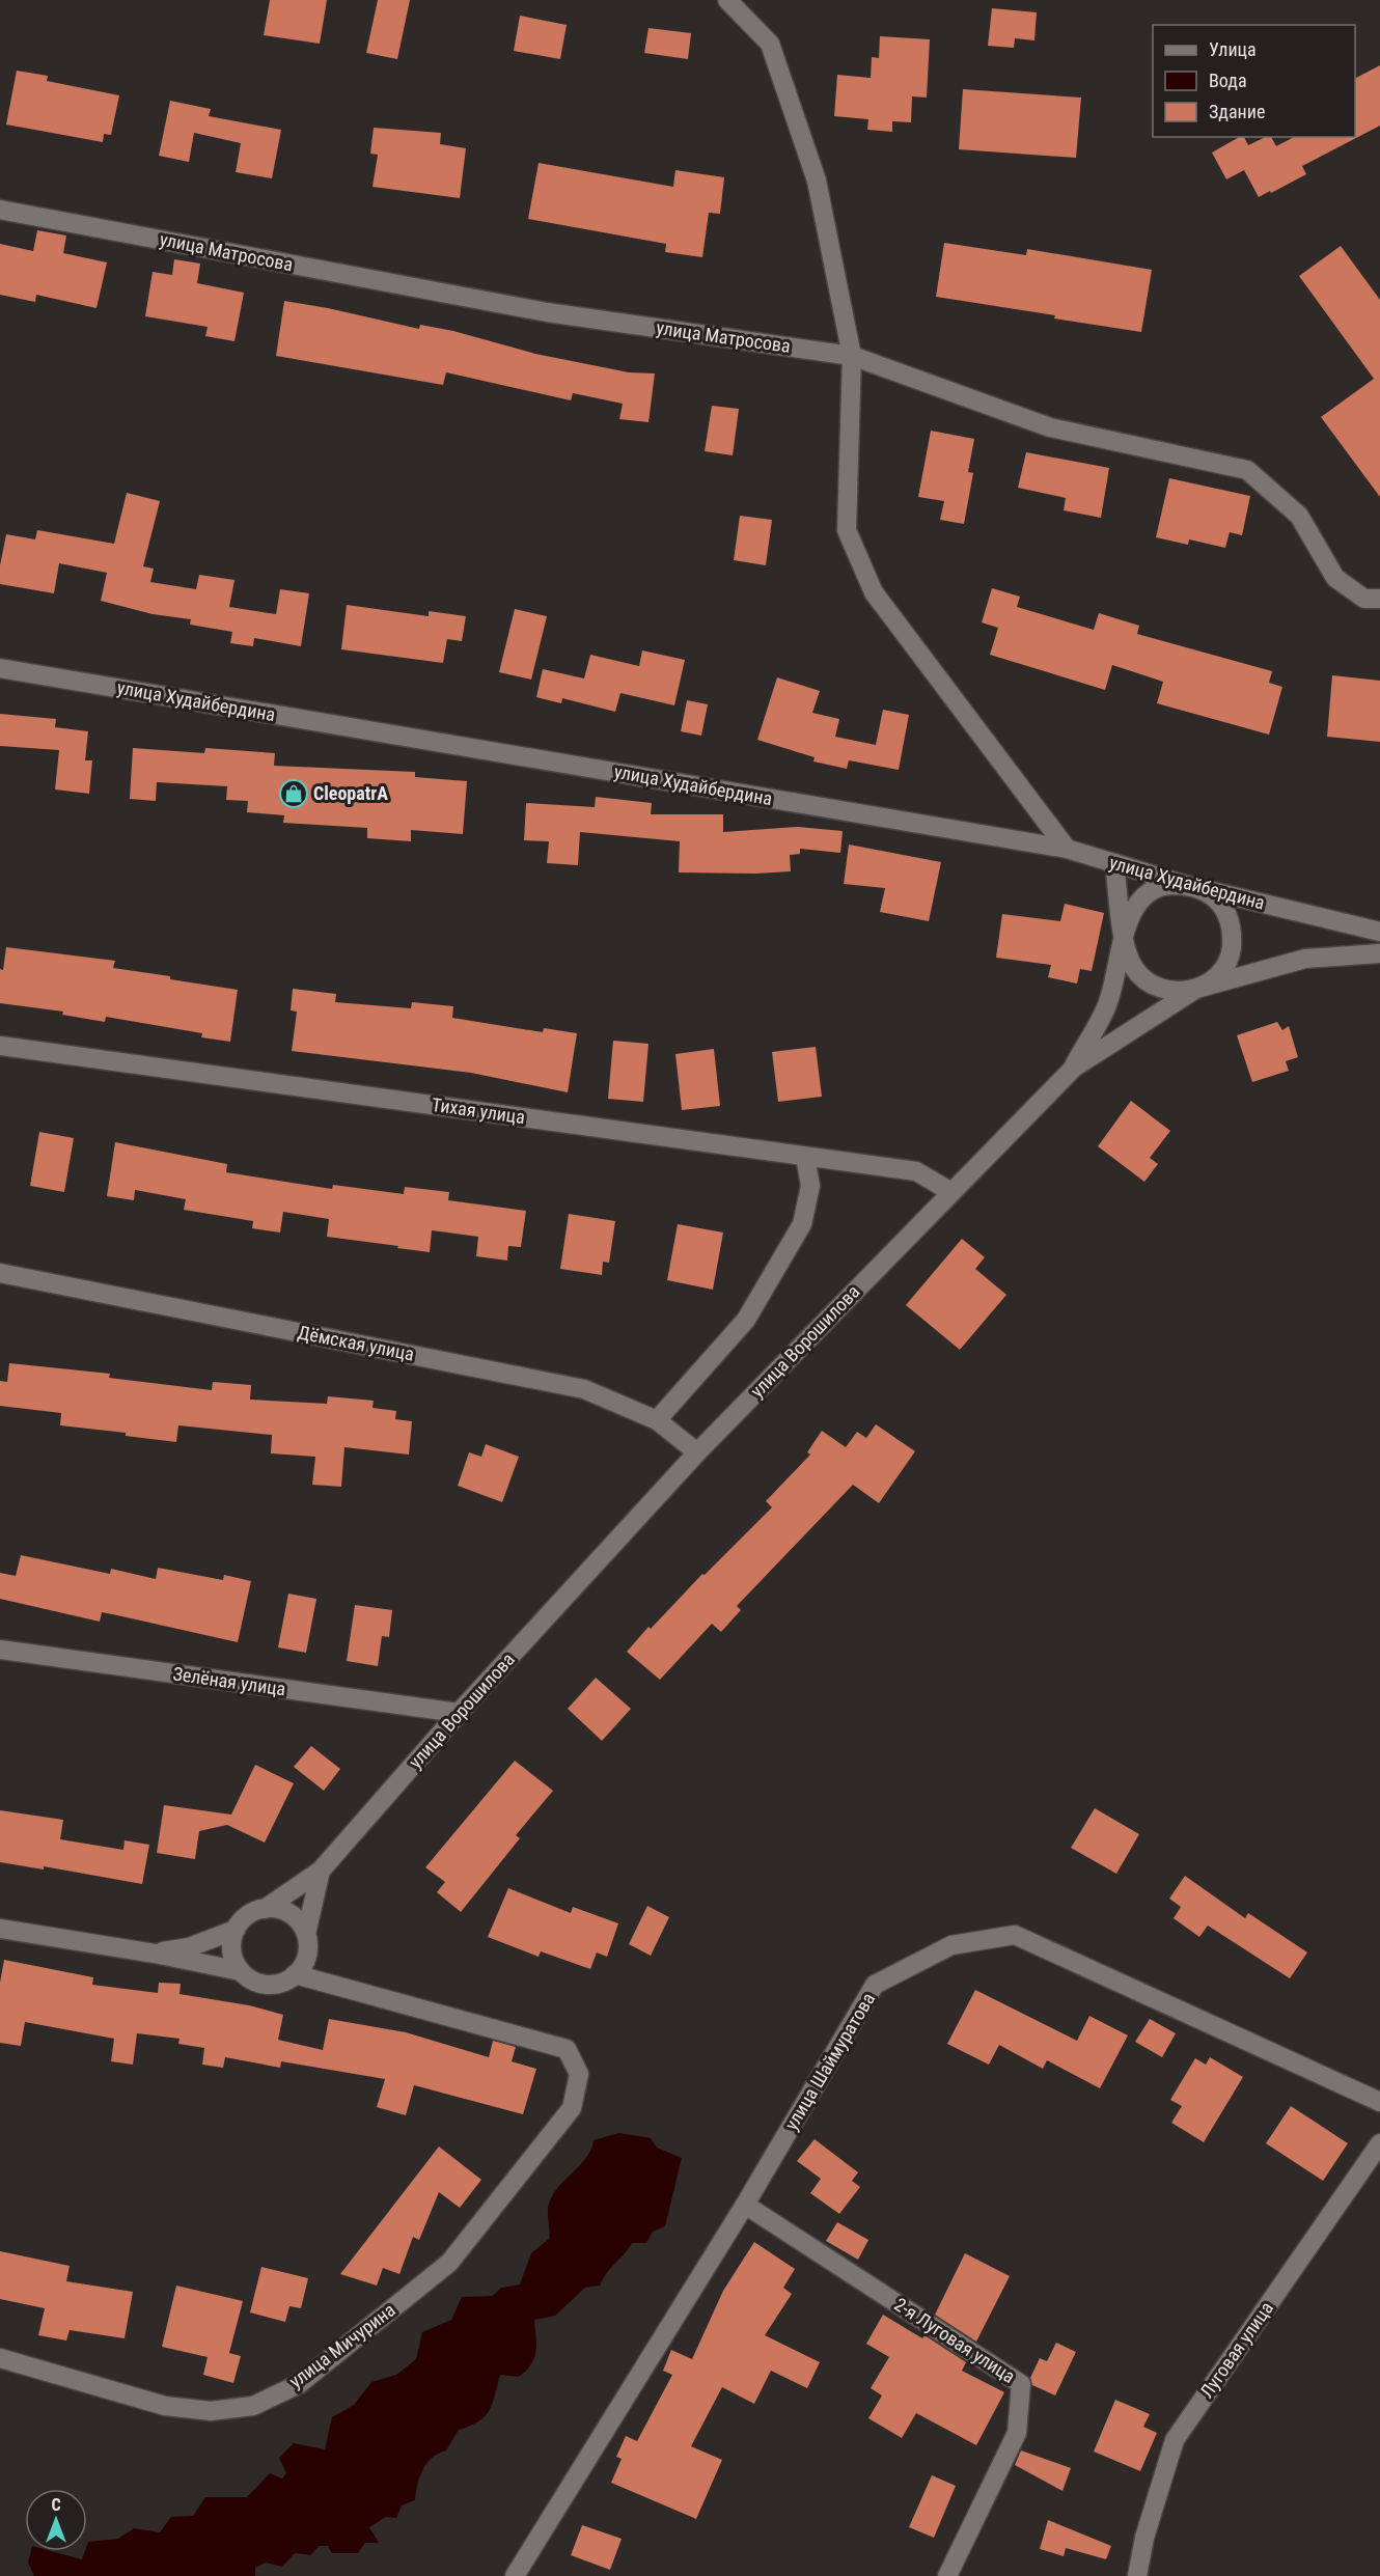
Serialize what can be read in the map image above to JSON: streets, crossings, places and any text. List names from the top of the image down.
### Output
{
  "streets": {
    "street": [
      "улица Матросова",
      "улица Худайбердина",
      "Тихая улица",
      "улица Ворошилова",
      "Дёмская улица",
      "Зелёная улица",
      "улица Шаймуратова",
      "2-я Луговая улица",
      "улица Мичурина",
      "Луговая улица"
    ]
  },
  "crossings": [
    ["улица Худайбердина", "улица Ворошилова"],
    ["Тихая улица", "улица Ворошилова"],
    ["улица Ворошилова", "Дёмская улица"],
    ["улица Ворошилова", "Зелёная улица"],
    ["улица Ворошилова", "улица Мичурина"],
    ["улица Шаймуратова", "2-я Луговая улица"]
  ],
  "places": {
    "shop": ["CleopatrA"]
  },
  "legend": ["Улица", "Вода", "Здание"],
  "north": "top"
}
